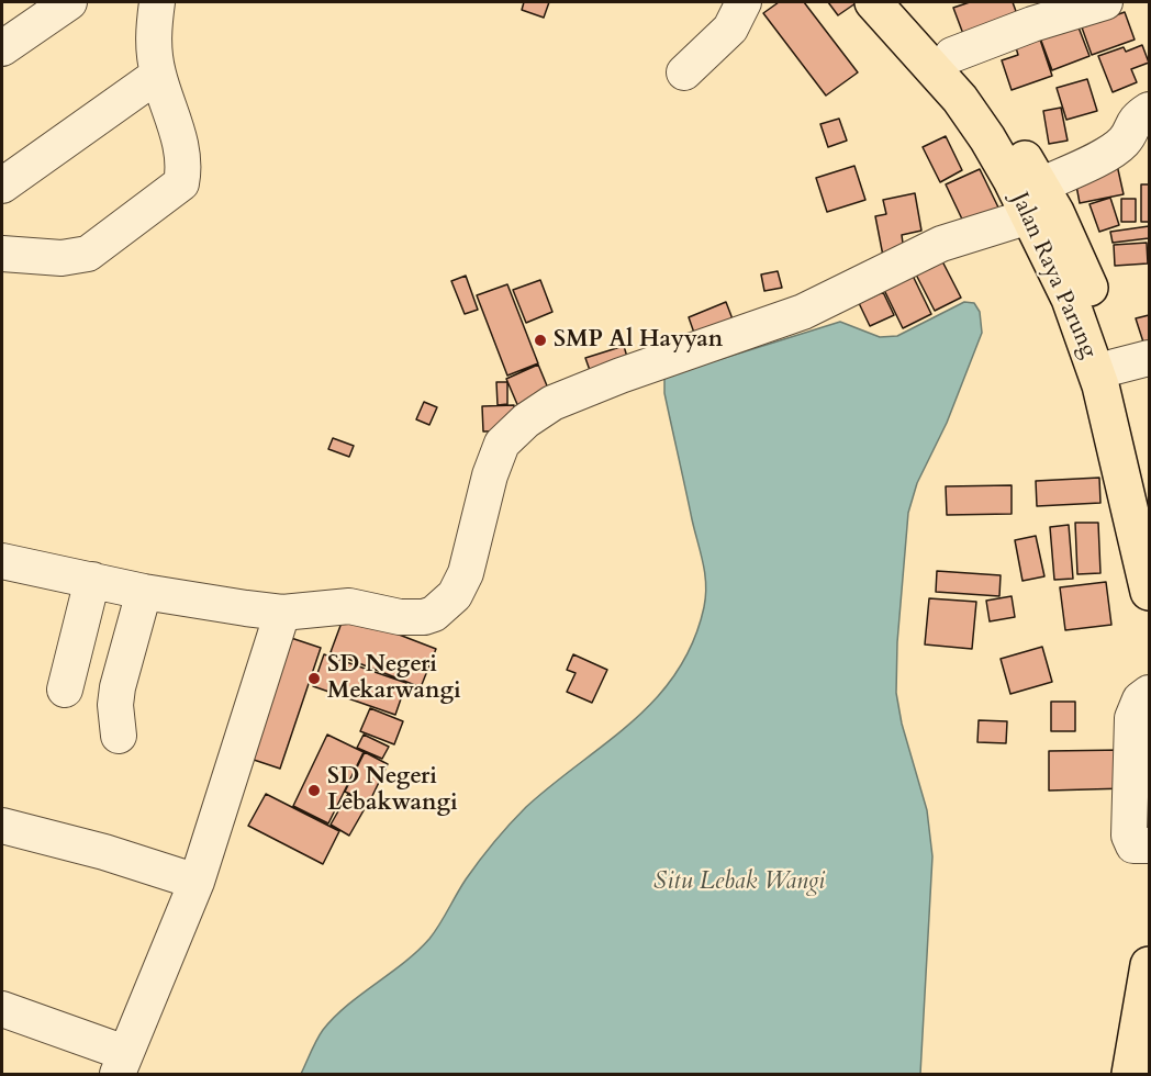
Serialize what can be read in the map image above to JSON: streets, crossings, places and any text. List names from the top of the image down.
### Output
{
  "streets": {
    "highway": ["Jalan Raya Parung"]
  },
  "water": ["Situ Lebak Wangi"],
  "places": ["SMP Al Hayyan", "SD Negeri Mekarwangi", "SD Negeri Lebakwangi"]
}
